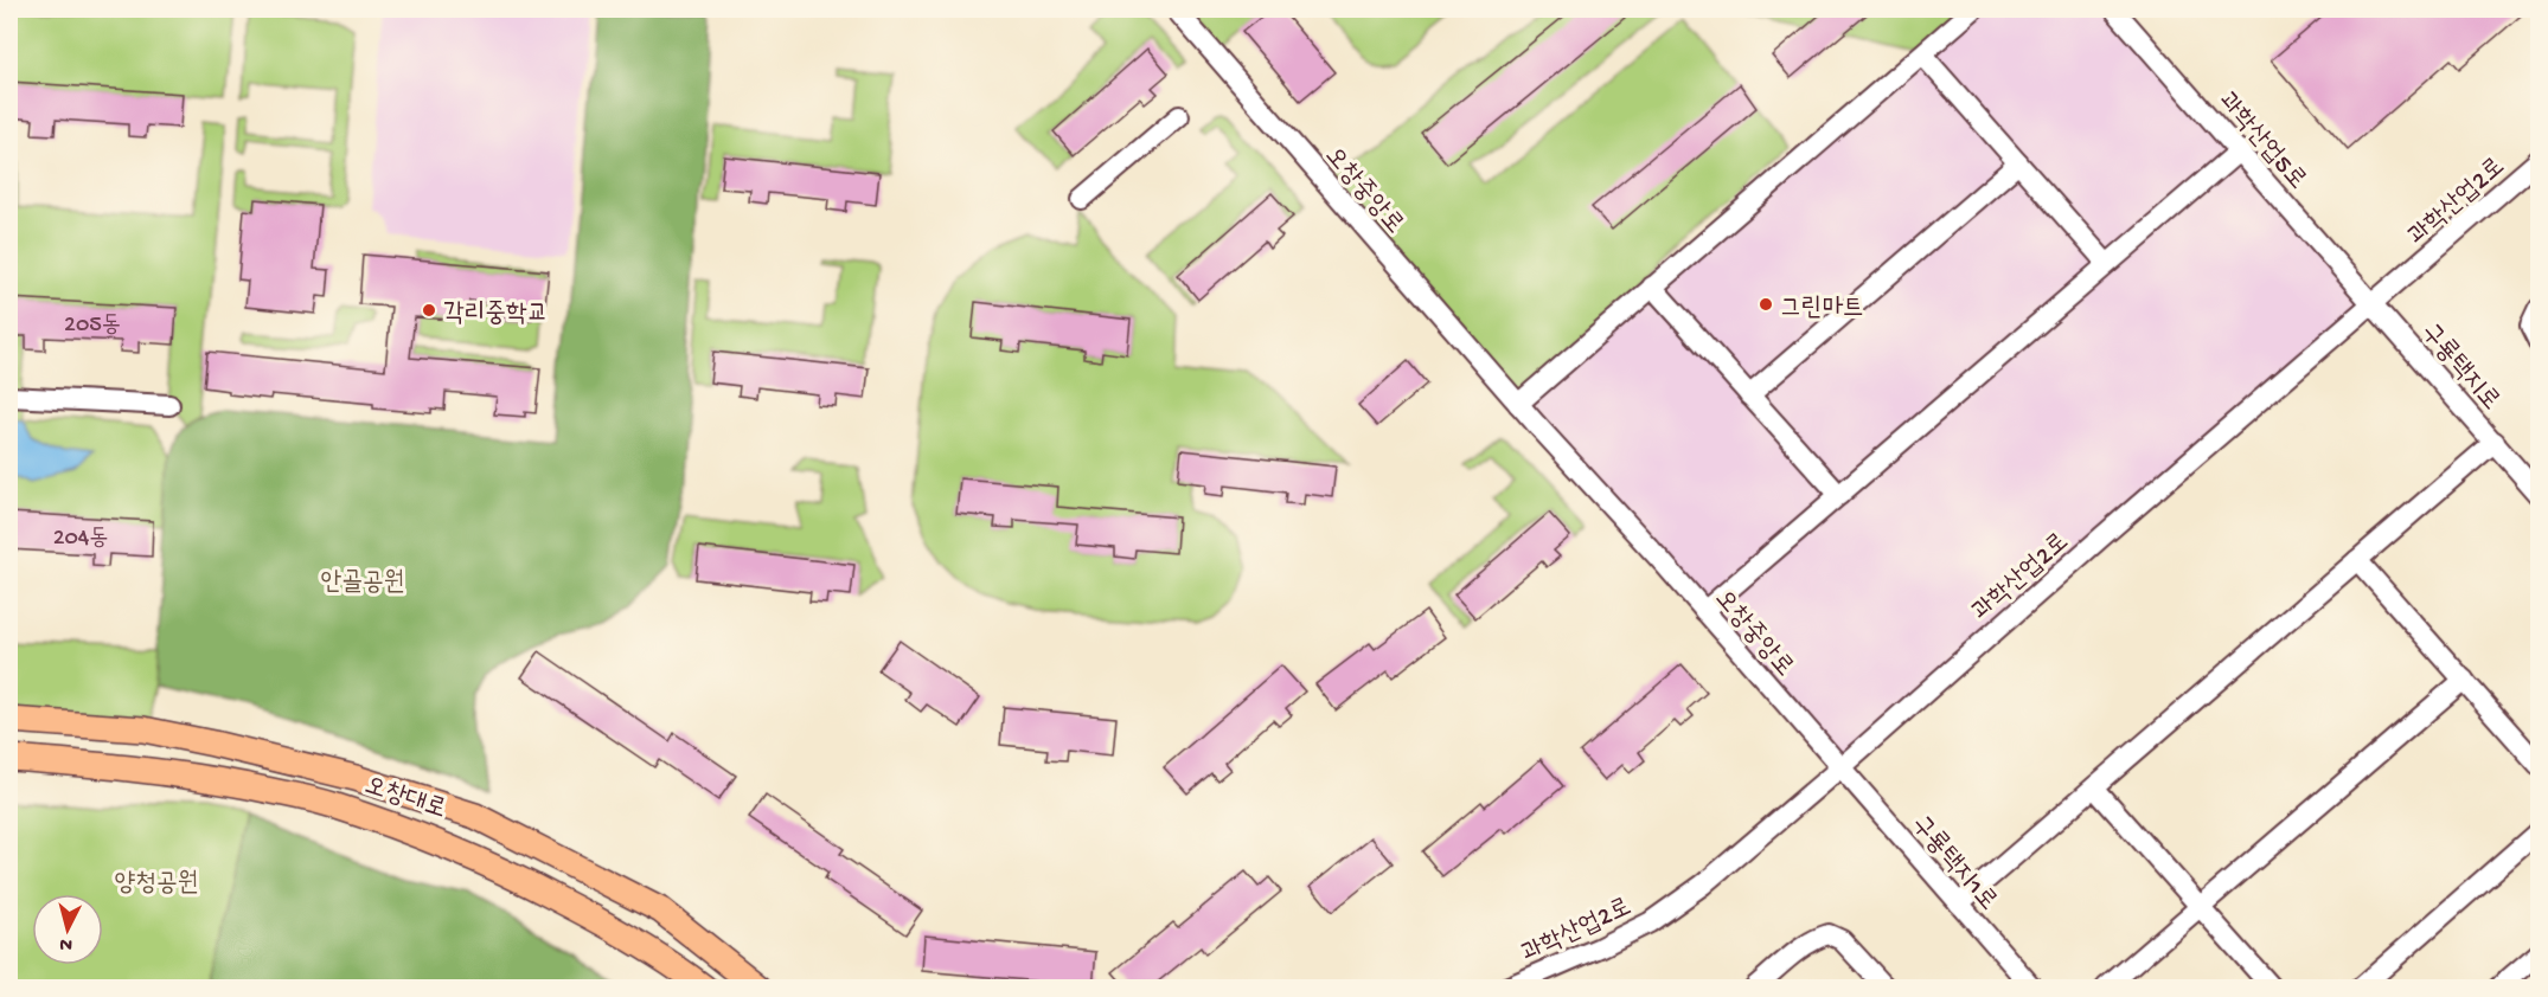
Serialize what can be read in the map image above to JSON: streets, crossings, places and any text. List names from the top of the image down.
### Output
{
  "streets": {
    "main road": ["오창대로"],
    "street": [
      "과학산업5로",
      "오창중앙로",
      "과학산업2로",
      "구룡택지로",
      "구룡택지1로"
    ]
  },
  "crossings": [
    ["과학산업5로", "과학산업2로"],
    ["과학산업5로", "구룡택지로"],
    ["오창중앙로", "과학산업2로"],
    ["오창중앙로", "구룡택지1로"],
    ["과학산업2로", "구룡택지로"],
    ["과학산업2로", "구룡택지1로"]
  ],
  "parks": ["안골공원", "양청공원"],
  "places": ["그린마트", "각리중학교"],
  "house_numbers": ["205동", "204동"],
  "north": "bottom"
}
